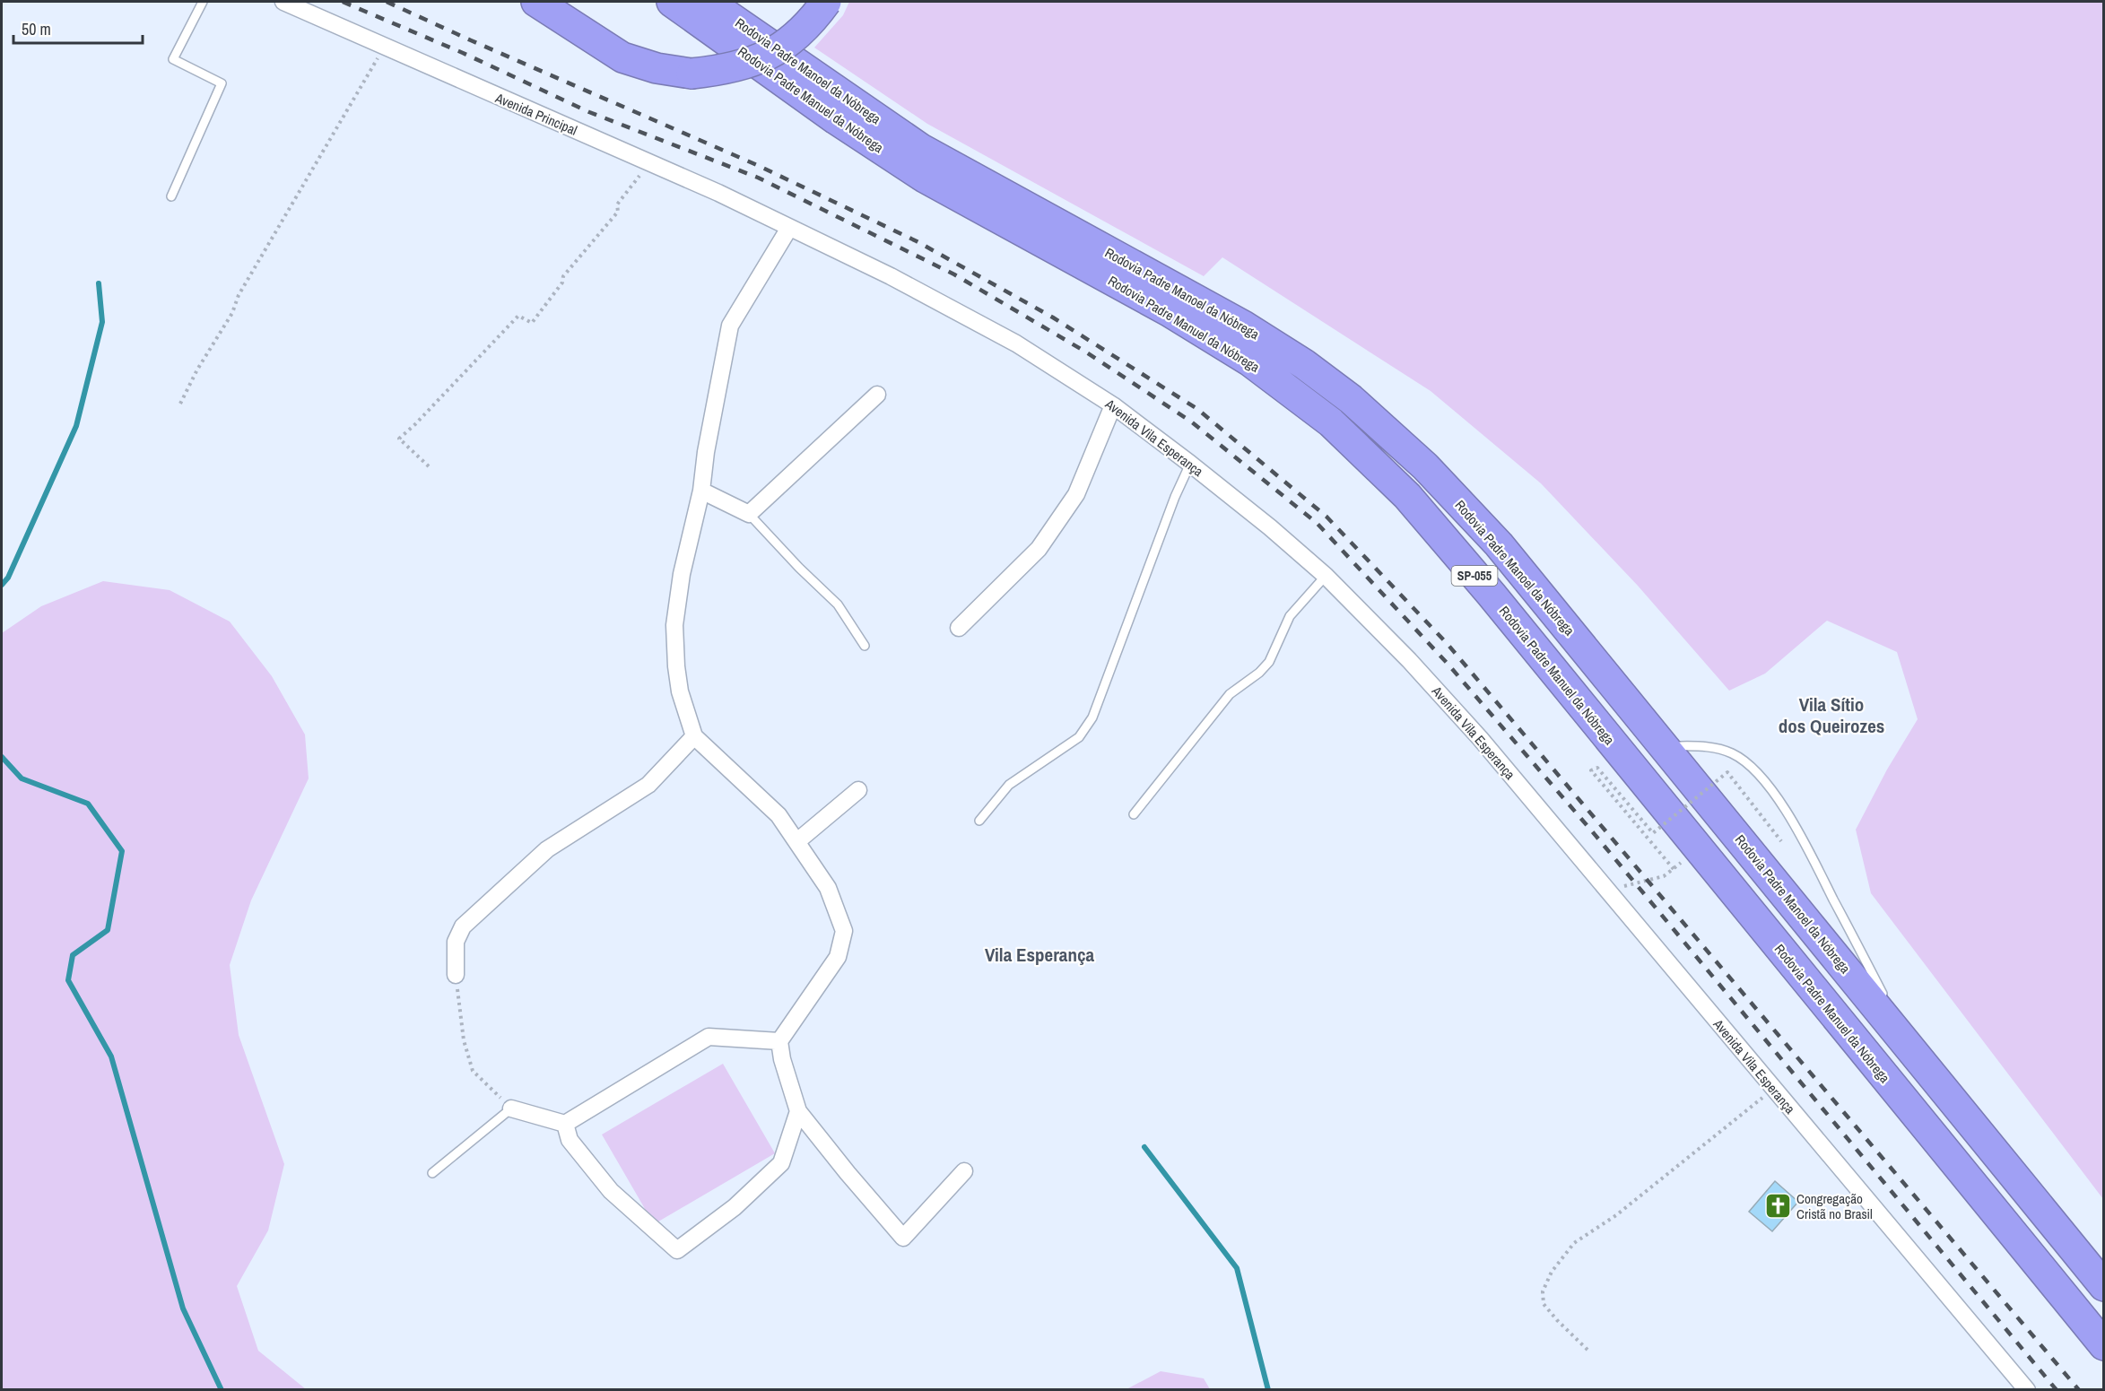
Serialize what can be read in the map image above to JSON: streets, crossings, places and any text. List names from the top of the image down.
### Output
{
  "streets": {
    "highway": ["Rodovia Padre Manoel da Nóbrega", "Rodovia Padre Manuel da Nóbrega", "SP-055"],
    "street": ["Avenida Principal", "Avenida Vila Esperança"]
  },
  "crossings": [
    ["Avenida Principal", "Avenida Vila Esperança"]
  ],
  "districts": ["Vila Sítio dos Queirozes", "Vila Esperança"],
  "places": {
    "church": ["Congregação Cristã no Brasil"]
  },
  "scale_bar": "50 m"
}
